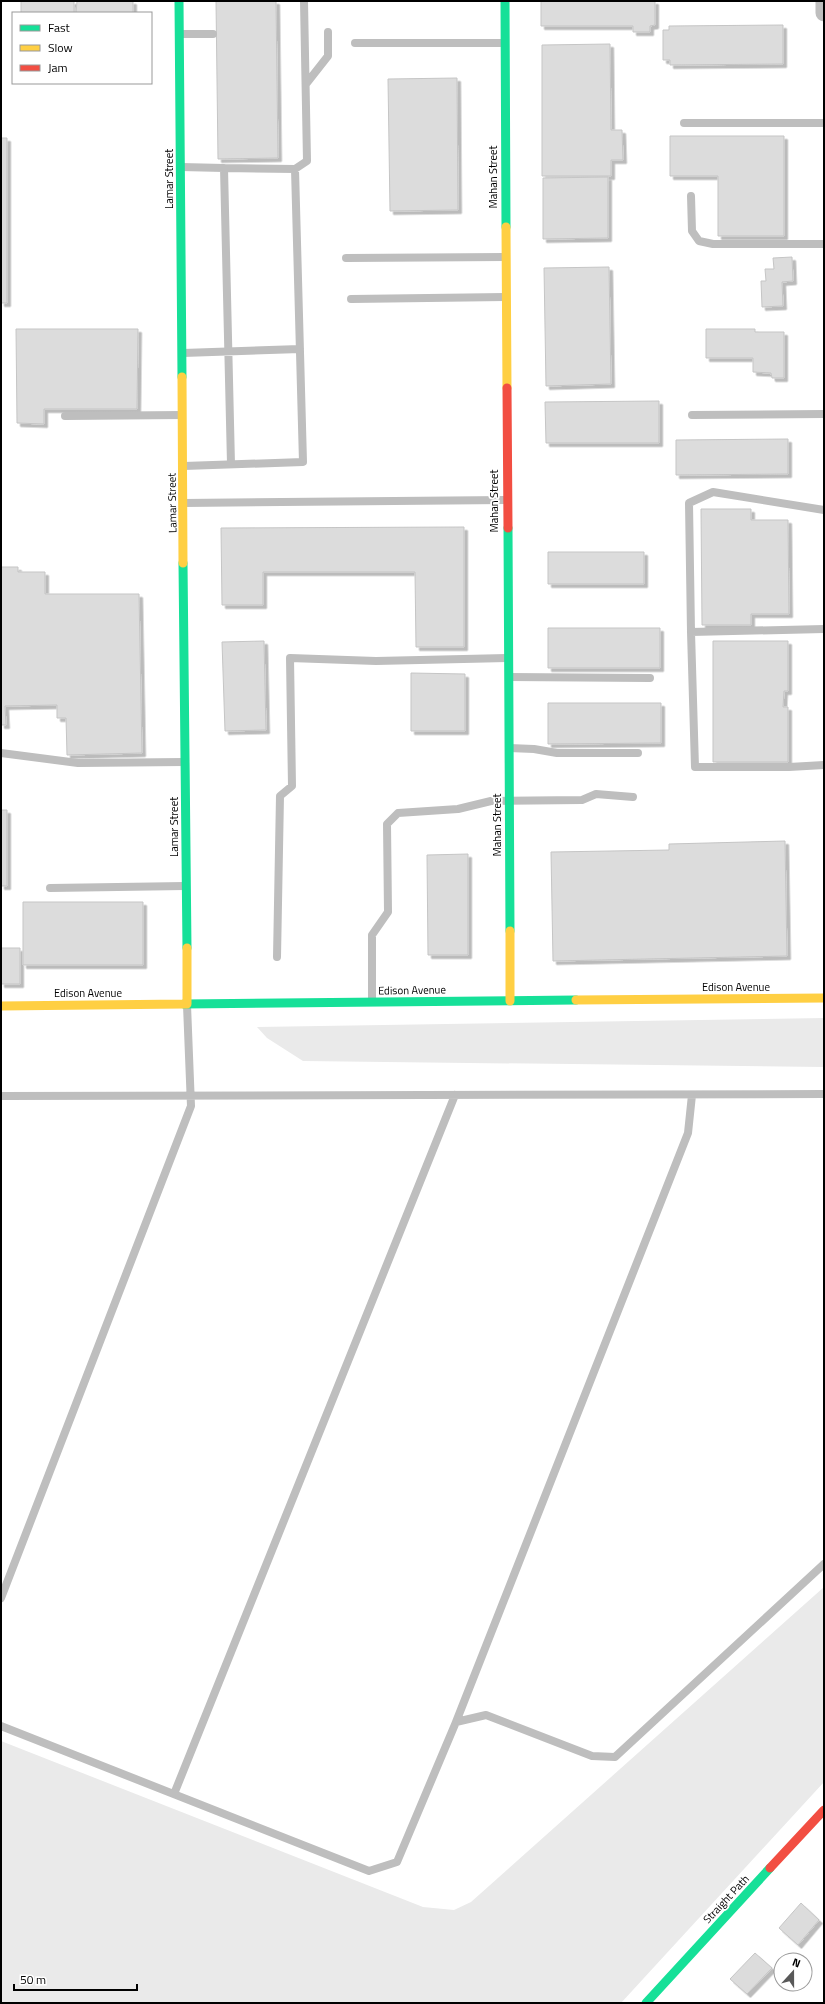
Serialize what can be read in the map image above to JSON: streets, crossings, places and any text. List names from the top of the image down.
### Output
{
  "streets": {
    "street": [
      "Mahan Street",
      "Lamar Street",
      "Edison Avenue",
      "Straight Path"
    ]
  },
  "crossings": [
    ["Mahan Street", "Edison Avenue"],
    ["Lamar Street", "Edison Avenue"]
  ],
  "legend": ["Fast", "Slow", "Jam"],
  "scale_bar": "50 m",
  "north": "top"
}
